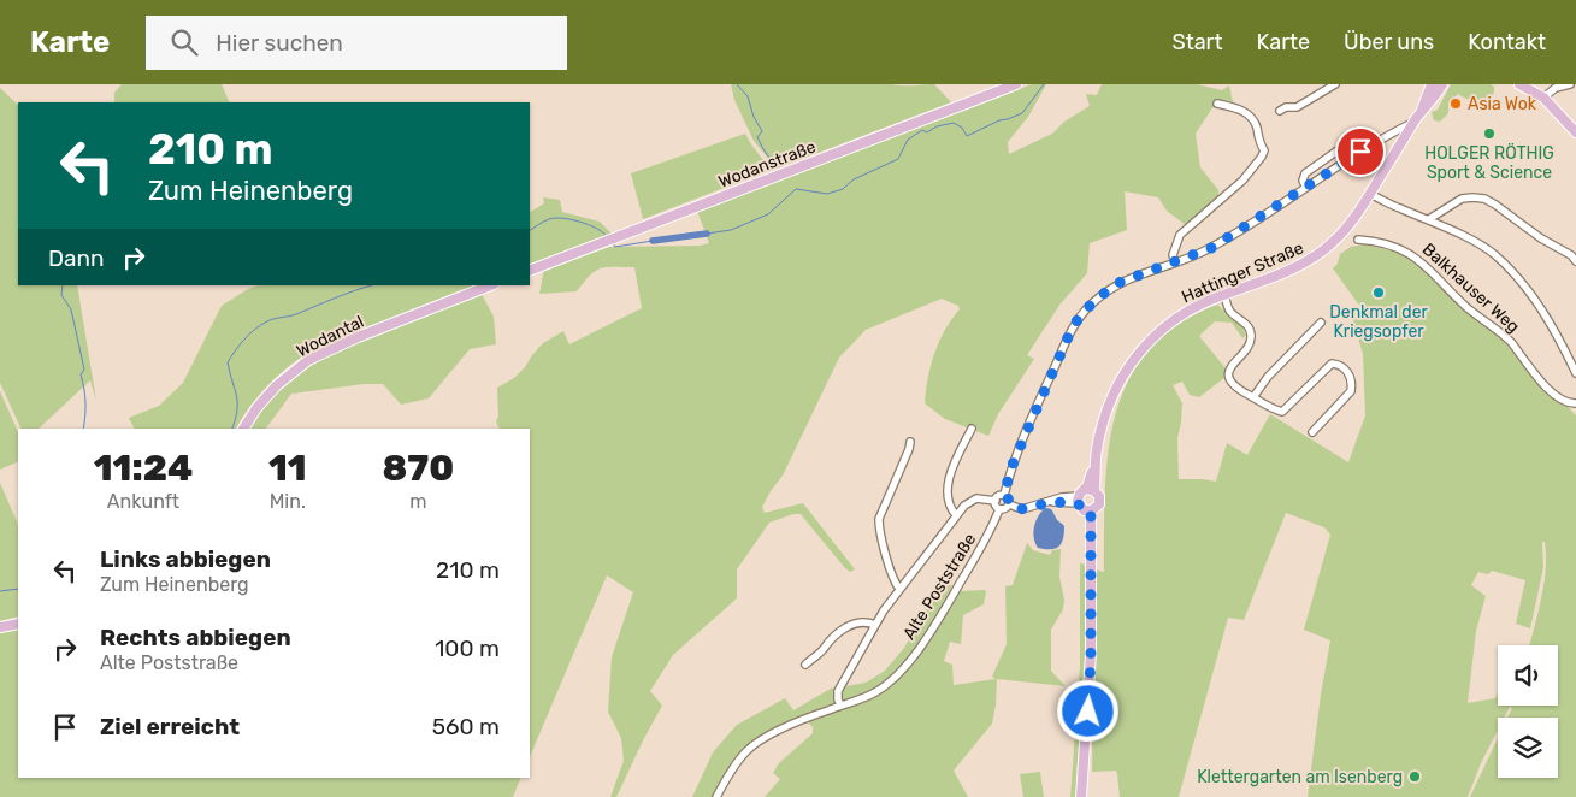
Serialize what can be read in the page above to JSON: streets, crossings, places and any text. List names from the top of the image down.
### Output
{
  "streets": {
    "main road": ["Wodanstraße", "Hattinger Straße", "Wodantal"],
    "street": ["Balkhauser Weg", "Alte Poststraße"]
  },
  "crossings": [
    ["Hattinger Straße", "Balkhauser Weg"]
  ],
  "places": [
    "Asia Wok",
    "HOLGER RÖTHIG Sport & Science",
    "Denkmal der Kriegsopfer",
    "Klettergarten am Isenberg"
  ],
  "page": {
    "header": "Karte",
    "search": "Hier suchen",
    "nav": [
      "Start",
      "Karte",
      "Über uns",
      "Kontakt"
    ],
    "turn": ["210 m", "Zum Heinenberg"],
    "then": "Dann",
    "eta": [
      "11:24",
      "Ankunft",
      "11",
      "Min.",
      "870",
      "m"
    ],
    "list": [
      {
        "name": "Links abbiegen",
        "note": "Zum Heinenberg",
        "value": "210 m"
      },
      {
        "name": "Rechts abbiegen",
        "note": "Alte Poststraße",
        "value": "100 m"
      },
      {
        "name": "Ziel erreicht",
        "value": "560 m"
      }
    ]
  }
}
